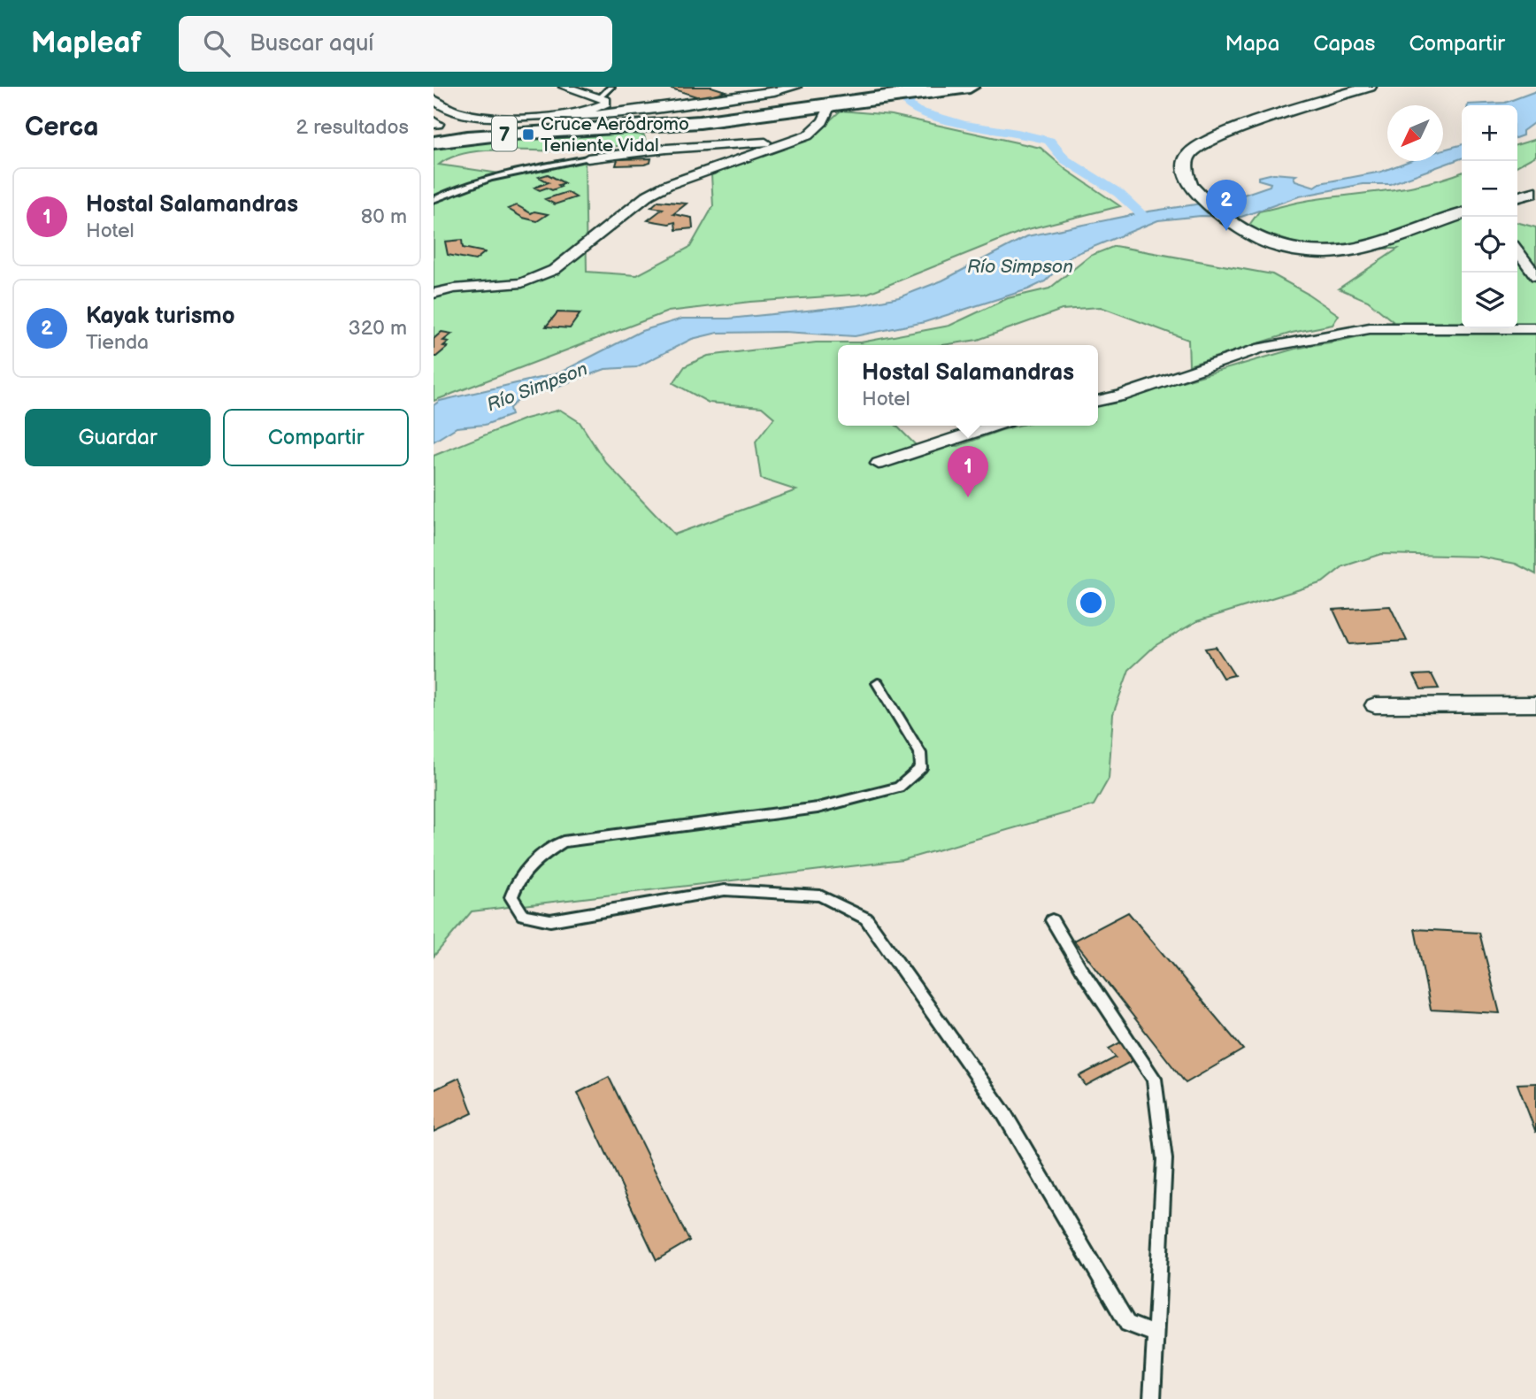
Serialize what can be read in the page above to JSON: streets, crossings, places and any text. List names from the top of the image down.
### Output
{
  "streets": {
    "highway": ["7"]
  },
  "water": ["Río Simpson"],
  "places": {
    "transit": ["Cruce Aeródromo Teniente Vidal"]
  },
  "north": "bottom left",
  "page": {
    "header": "Mapleaf",
    "search": "Buscar aquí",
    "nav": ["Mapa", "Capas", "Compartir"],
    "heading": ["Cerca", "2 resultados"],
    "map_buttons": ["+", "−"],
    "list": [
      {
        "mark": "1",
        "name": "Hostal Salamandras",
        "note": "Hotel",
        "value": "80 m"
      },
      {
        "mark": "2",
        "name": "Kayak turismo",
        "note": "Tienda",
        "value": "320 m"
      }
    ],
    "pins": ["2", "1"],
    "popup": ["Hostal Salamandras", "Hotel"],
    "buttons": ["Guardar", "Compartir"]
  }
}
